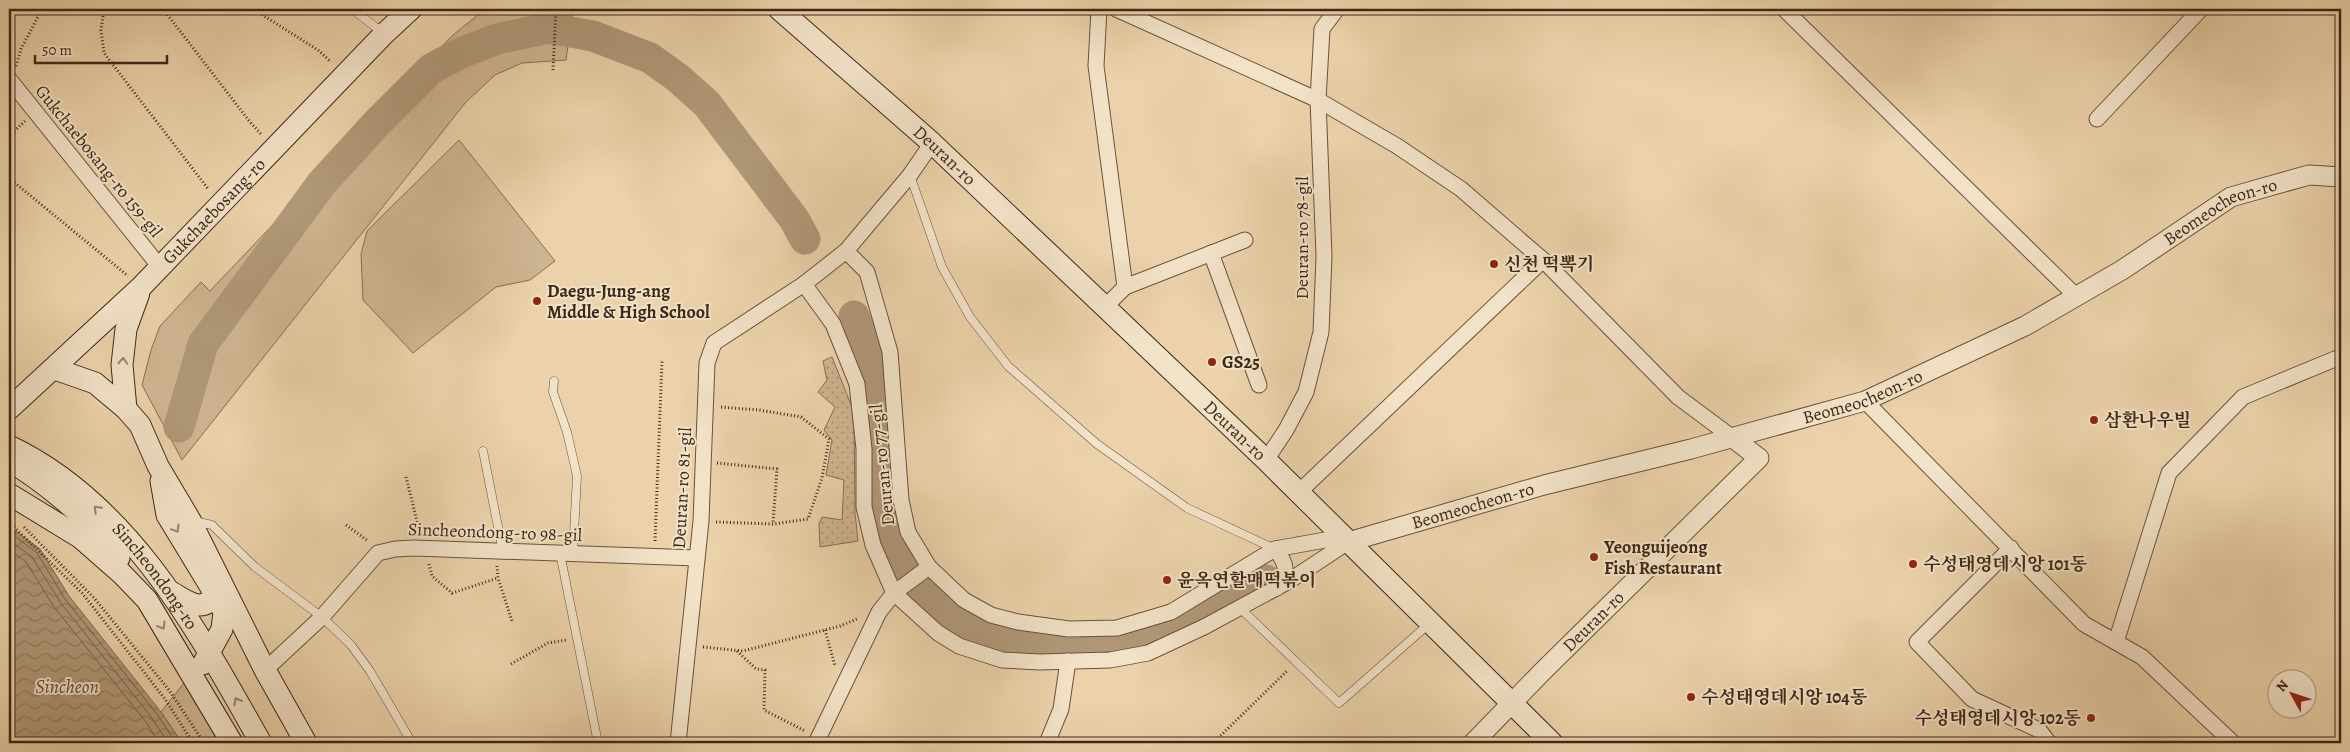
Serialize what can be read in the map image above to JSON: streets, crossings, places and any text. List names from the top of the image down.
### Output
{
  "streets": {
    "main road": ["Deuran-ro", "Gukchaebosang-ro", "Sincheondong-ro"],
    "street": [
      "Gukchaebosang-ro 159-gil",
      "Beomeocheon-ro",
      "Deuran-ro 78-gil",
      "Deuran-ro 77-gil",
      "Deuran-ro 81-gil",
      "Sincheondong-ro 98-gil"
    ]
  },
  "crossings": [
    ["Deuran-ro", "Beomeocheon-ro"],
    ["Deuran-ro", "Deuran-ro 78-gil"],
    ["Deuran-ro", "Deuran-ro 77-gil"],
    ["Gukchaebosang-ro 159-gil", "Gukchaebosang-ro"],
    ["Beomeocheon-ro", "Deuran-ro 77-gil"],
    ["Deuran-ro 77-gil", "Deuran-ro 81-gil"],
    ["Deuran-ro 81-gil", "Sincheondong-ro 98-gil"]
  ],
  "water": ["Sincheon"],
  "places": [
    "신천 떡뽁기",
    "Daegu-Jung-ang Middle & High School",
    "GS25",
    "삼환나우빌",
    "Yeonguijeong Fish Restaurant",
    "수성태영데시앙 101동",
    "윤옥연할매떡볶이",
    "수성태영데시앙 104동",
    "수성태영데시앙 102동"
  ],
  "scale_bar": "50 m",
  "north": "top left"
}
